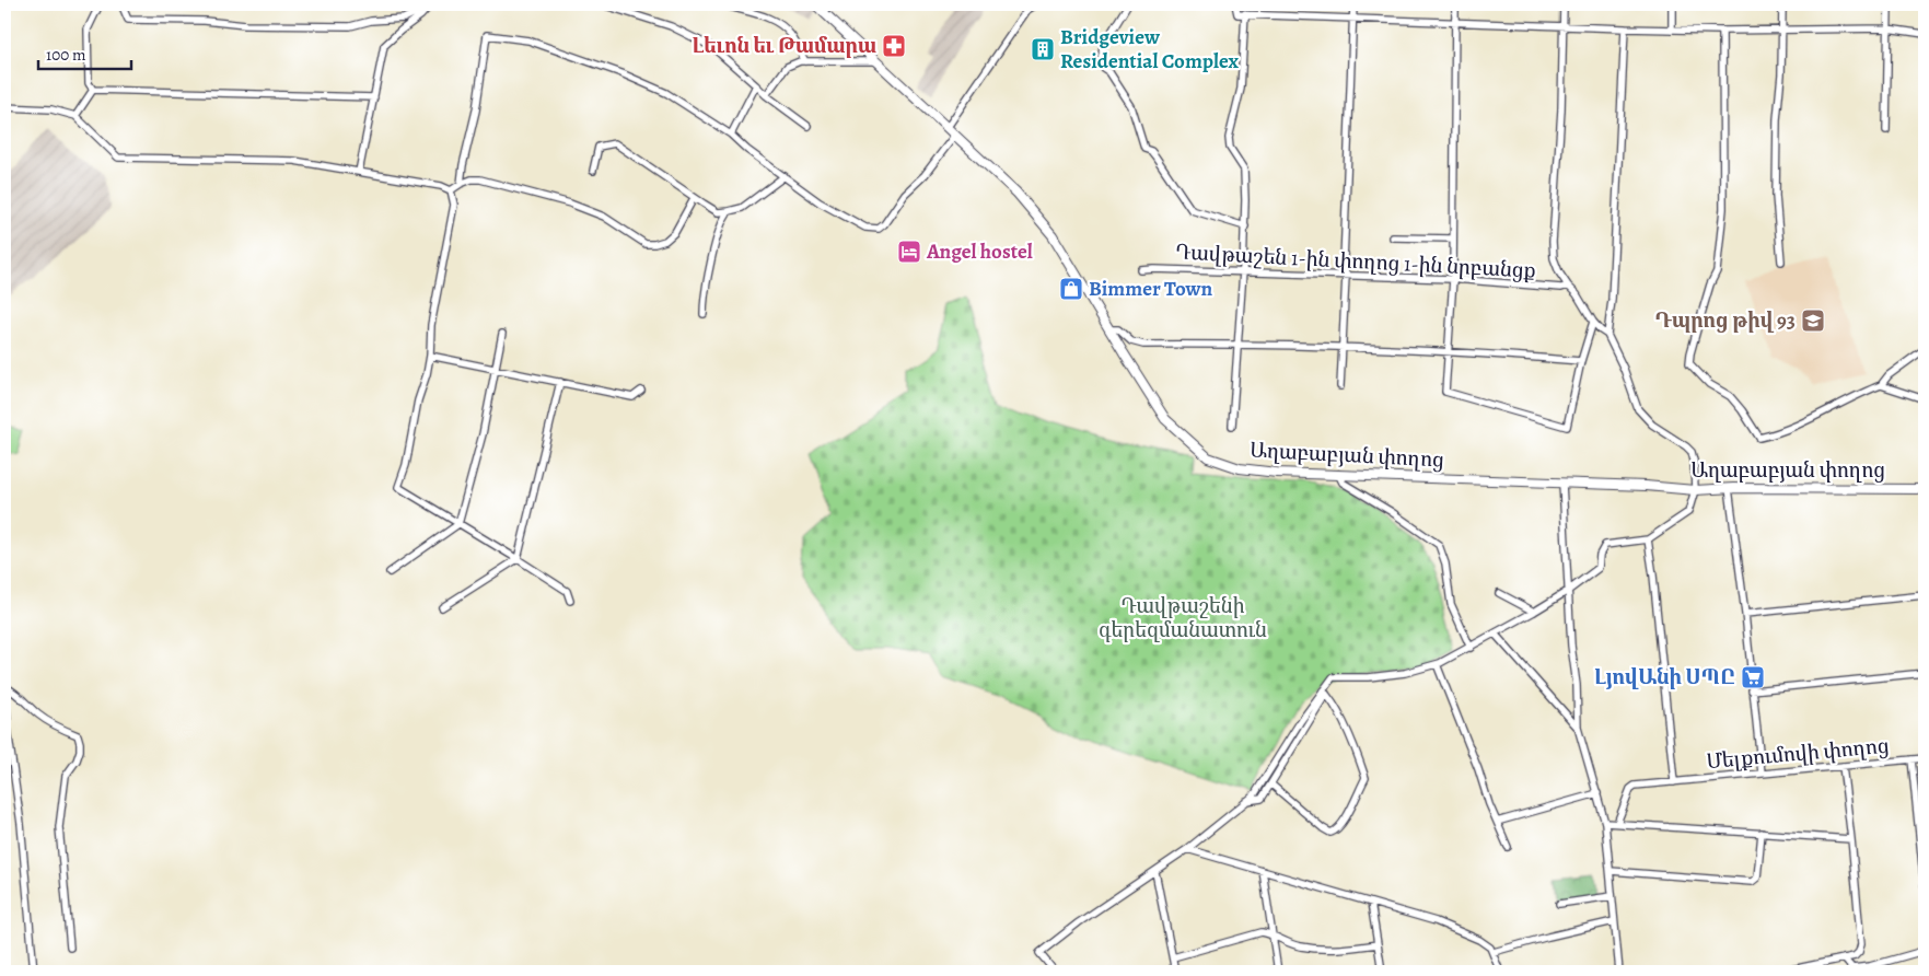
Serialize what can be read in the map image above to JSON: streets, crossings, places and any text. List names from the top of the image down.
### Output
{
  "streets": {
    "street": ["Դավթաշեն 1-ին փողոց 1-ին նրբանցք", "Աղաբաբյան փողոց", "Մելքումովի փողոց"]
  },
  "parks": ["Դավթաշենի գերեզմանատուն"],
  "places": {
    "pharmacy": ["Լեւոն եւ Թամարա"],
    "building": ["Bridgeview Residential Complex"],
    "hotel": ["Angel hostel"],
    "shop": ["Bimmer Town"],
    "school or university": ["Դպրոց թիվ 93"],
    "supermarket": ["ԼյովԱնի ՍՊԸ"]
  },
  "scale_bar": "100 m"
}
